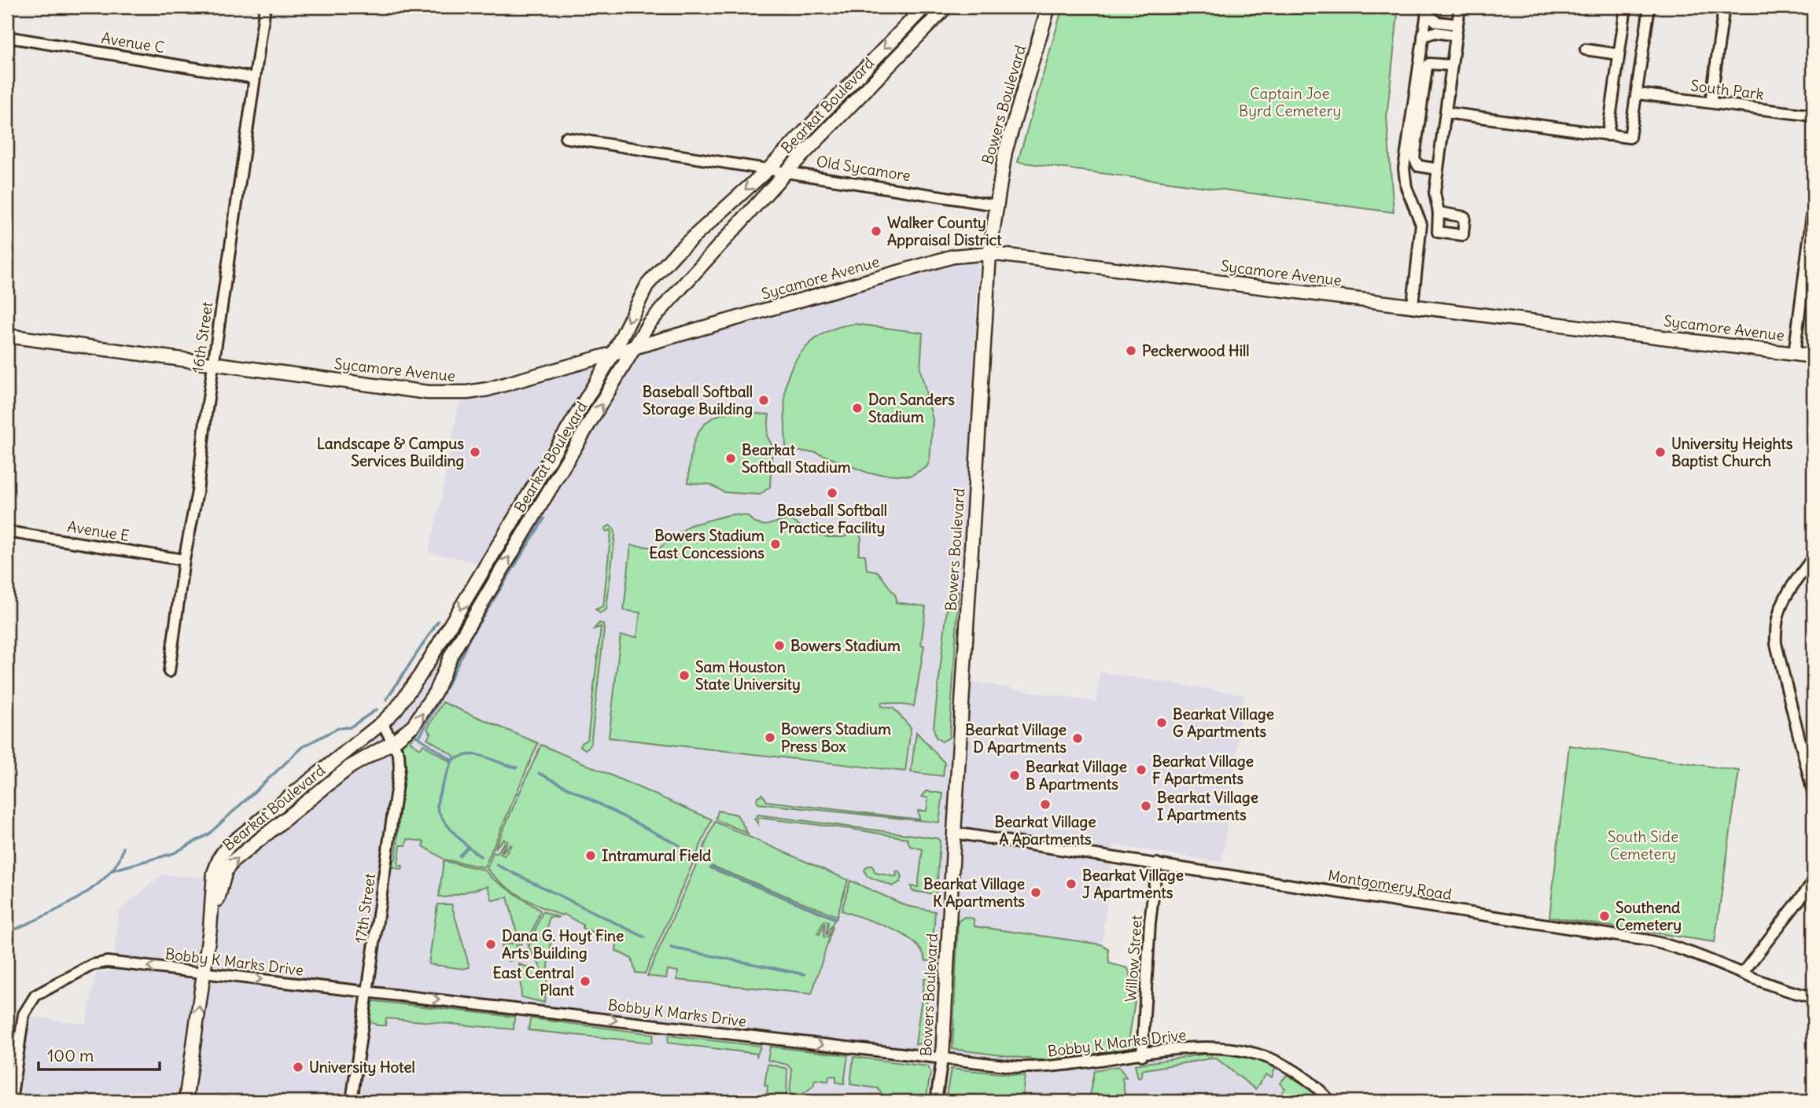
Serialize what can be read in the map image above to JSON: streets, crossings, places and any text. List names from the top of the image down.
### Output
{
  "streets": {
    "street": [
      "Avenue C",
      "South Park",
      "Bowers Boulevard",
      "Bearkat Boulevard",
      "Old Sycamore",
      "Sycamore Avenue",
      "16th Street",
      "Avenue E",
      "Montgomery Road",
      "17th Street",
      "Willow Street",
      "Bobby K Marks Drive"
    ]
  },
  "crossings": [
    ["Avenue C", "16th Street"],
    ["Bowers Boulevard", "Old Sycamore"],
    ["Bowers Boulevard", "Sycamore Avenue"],
    ["Bowers Boulevard", "Montgomery Road"],
    ["Bowers Boulevard", "Bobby K Marks Drive"],
    ["Bearkat Boulevard", "Old Sycamore"],
    ["Bearkat Boulevard", "Sycamore Avenue"],
    ["Bearkat Boulevard", "17th Street"],
    ["Bearkat Boulevard", "Bobby K Marks Drive"],
    ["Sycamore Avenue", "16th Street"],
    ["16th Street", "Avenue E"],
    ["Montgomery Road", "Willow Street"],
    ["17th Street", "Bobby K Marks Drive"],
    ["Willow Street", "Bobby K Marks Drive"]
  ],
  "parks": ["Captain Joe Byrd Cemetery", "South Side Cemetery"],
  "places": [
    "Walker County Appraisal District",
    "Peckerwood Hill",
    "Baseball Softball Storage Building",
    "Don Sanders Stadium",
    "Landscape & Campus Services Building",
    "University Heights Baptist Church",
    "Bearkat Softball Stadium",
    "Baseball Softball Practice Facility",
    "Bowers Stadium East Concessions",
    "Bowers Stadium",
    "Sam Houston State University",
    "Bearkat Village G Apartments",
    "Bowers Stadium Press Box",
    "Bearkat Village D Apartments",
    "Bearkat Village F Apartments",
    "Bearkat Village B Apartments",
    "Bearkat Village A Apartments",
    "Bearkat Village I Apartments",
    "Intramural Field",
    "Bearkat Village J Apartments",
    "Bearkat Village K Apartments",
    "Southend Cemetery",
    "Dana G. Hoyt Fine Arts Building",
    "East Central Plant",
    "University Hotel"
  ],
  "scale_bar": "100 m"
}
